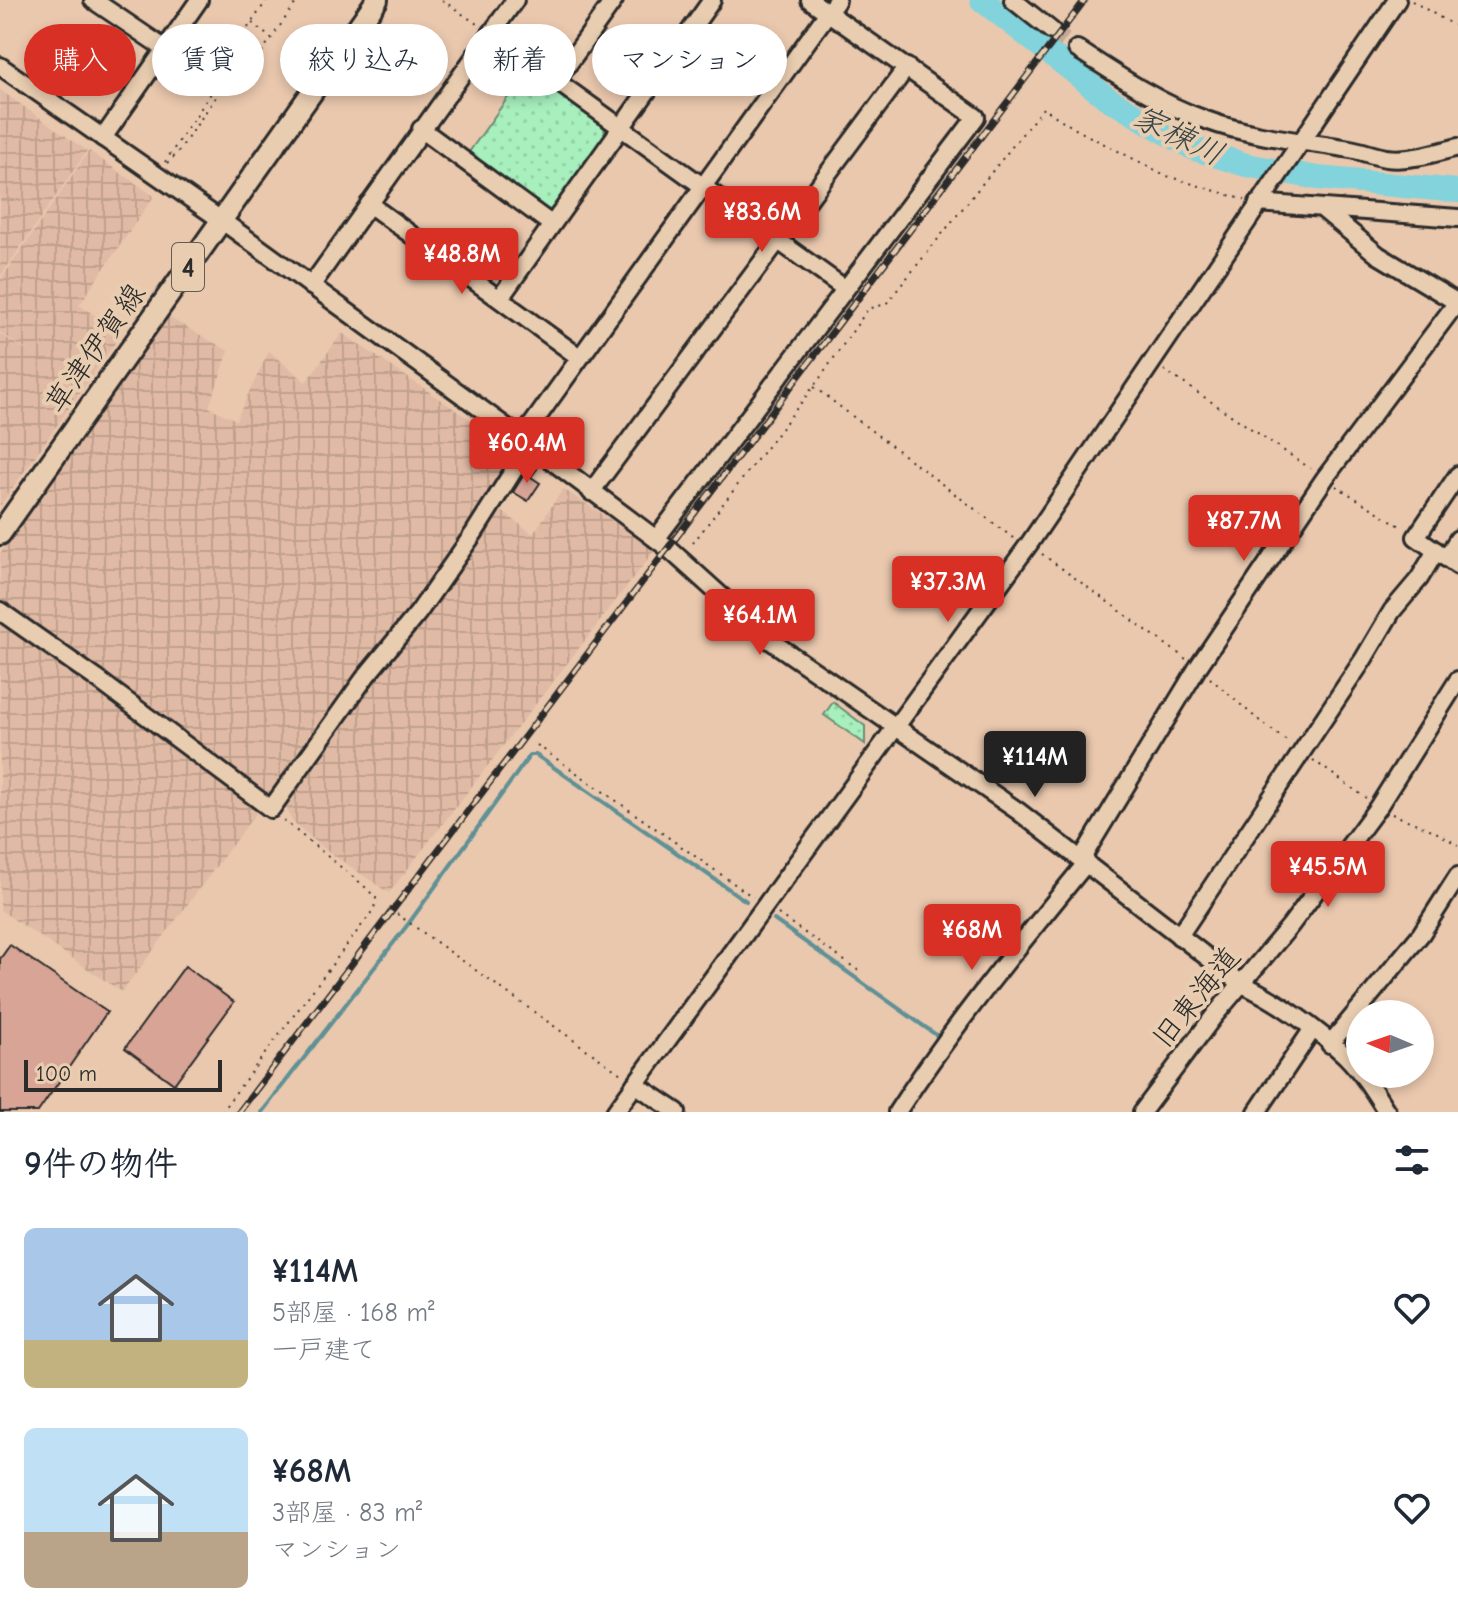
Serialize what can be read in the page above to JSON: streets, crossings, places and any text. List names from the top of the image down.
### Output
{
  "streets": {
    "main road": ["4", "草津伊賀線"],
    "street": ["旧東海道"]
  },
  "water": ["家棟川"],
  "scale_bar": "100 m",
  "north": "left",
  "page": {
    "chip": [
      "購入",
      "賃貸",
      "絞り込み",
      "新着",
      "マンション"
    ],
    "price": [
      "¥83.6M",
      "¥48.8M",
      "¥60.4M",
      "¥87.7M",
      "¥37.3M",
      "¥64.1M",
      "¥114M",
      "¥45.5M",
      "¥68M"
    ],
    "scale": "100 m",
    "heading": "9件の物件",
    "list": [
      {
        "name": "¥114M",
        "note": "5部屋 · 168 m² · 一戸建て"
      },
      {
        "name": "¥68M",
        "note": "3部屋 · 83 m² · マンション"
      }
    ]
  }
}
